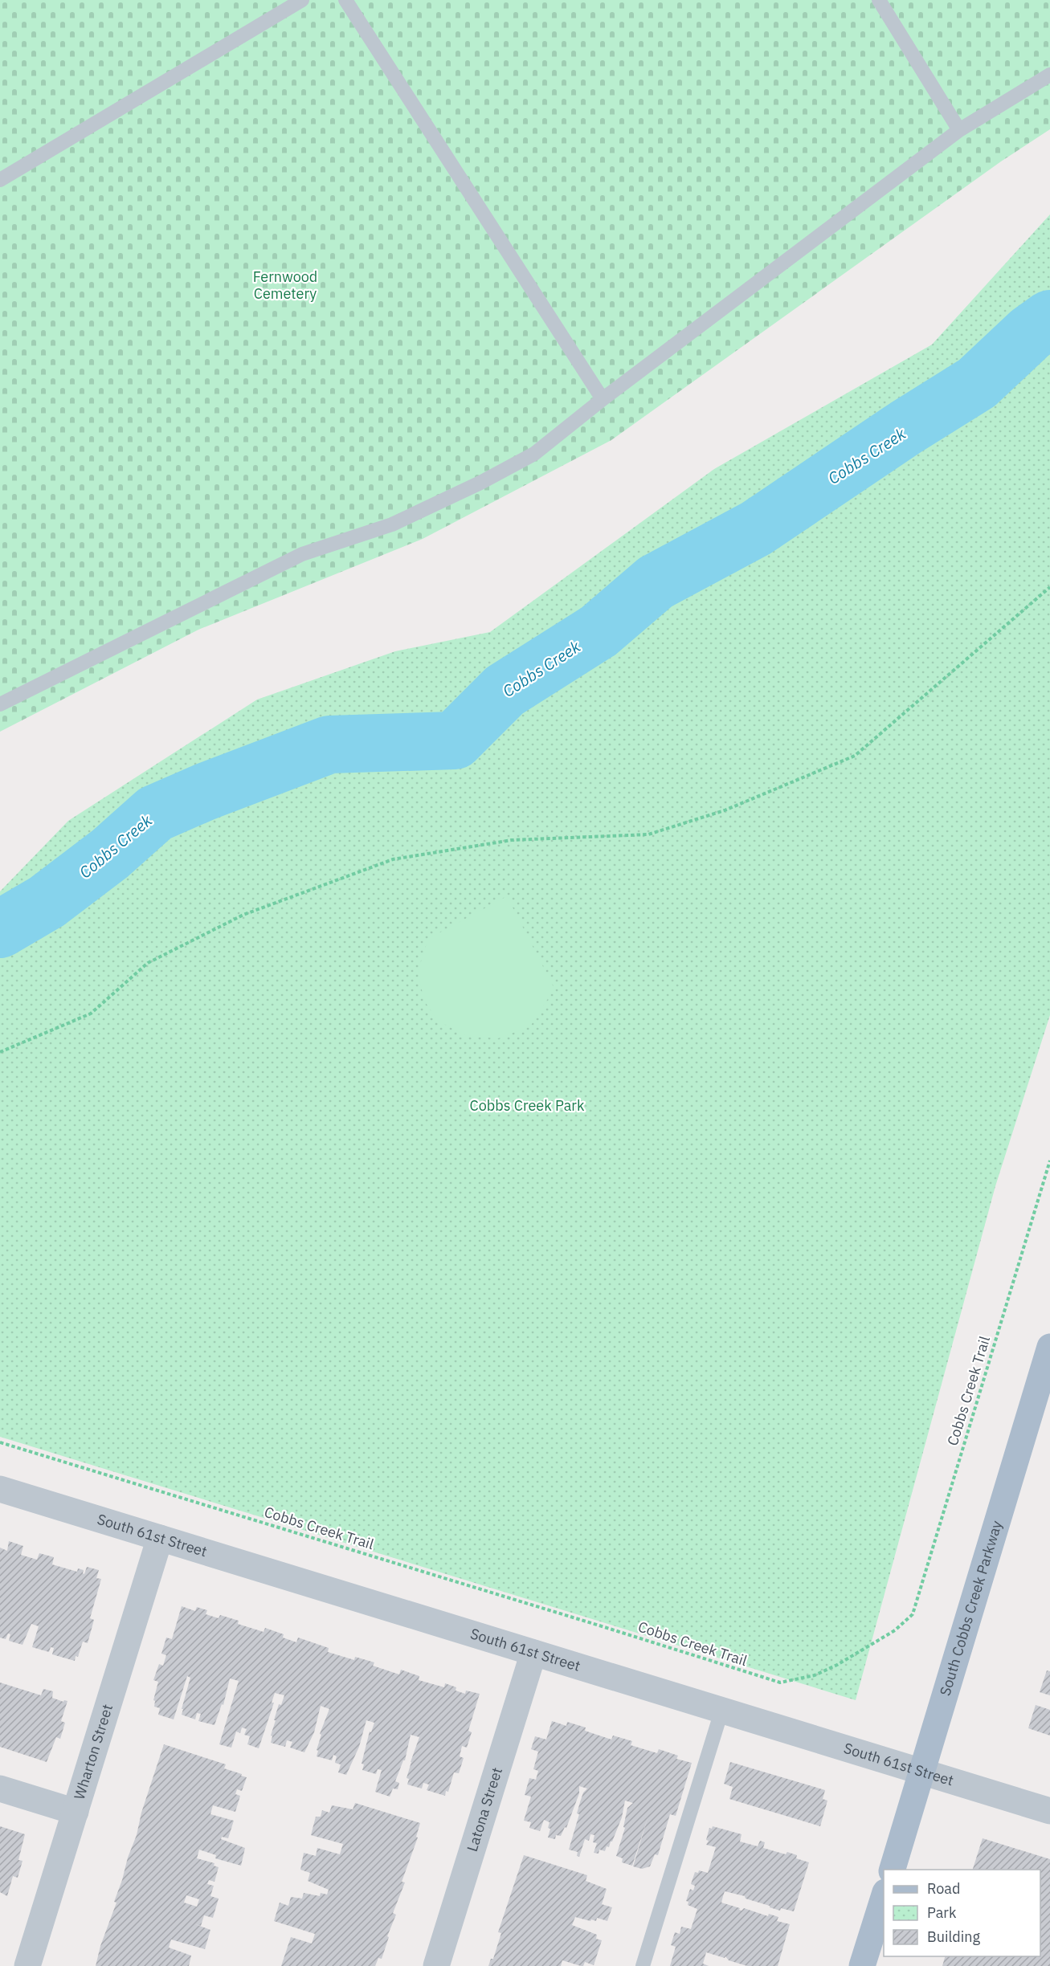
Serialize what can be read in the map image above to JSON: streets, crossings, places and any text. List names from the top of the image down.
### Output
{
  "streets": {
    "main road": ["South Cobbs Creek Parkway"],
    "street": ["South 61st Street", "Wharton Street", "Latona Street"],
    "path": ["Cobbs Creek Trail"]
  },
  "crossings": [
    ["South 61st Street", "South Cobbs Creek Parkway"],
    ["South 61st Street", "Wharton Street"],
    ["South 61st Street", "Latona Street"]
  ],
  "water": ["Cobbs Creek"],
  "parks": ["Fernwood Cemetery", "Cobbs Creek Park"],
  "legend": ["Road", "Park", "Building"]
}
